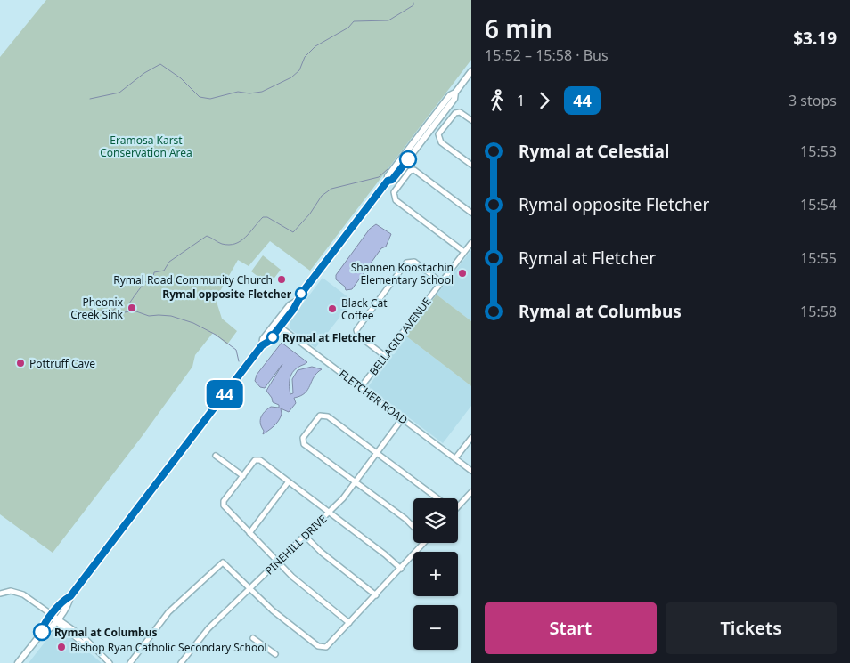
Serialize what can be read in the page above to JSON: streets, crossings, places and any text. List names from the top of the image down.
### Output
{
  "streets": {
    "street": ["BELLAGIO AVENUE", "FLETCHER ROAD", "PINEHILL DRIVE"]
  },
  "crossings": [
    ["BELLAGIO AVENUE", "FLETCHER ROAD"],
    ["FLETCHER ROAD", "PINEHILL DRIVE"]
  ],
  "parks": ["Eramosa Karst Conservation Area"],
  "places": [
    "Shannen Koostachin Elementary School",
    "Rymal Road Community Church",
    "Rymal opposite Fletcher",
    "Pheonix Creek Sink",
    "Black Cat Coffee",
    "Rymal at Fletcher",
    "Pottruff Cave",
    "Rymal at Columbus",
    "Bishop Ryan Catholic Secondary School"
  ],
  "lines": ["bus line 44"],
  "page": {
    "on_map": "44",
    "heading": ["6 min", "15:52 – 15:58 · Bus", "$3.19"],
    "legs": ["1", "44", "3 stops"],
    "list": [
      {
        "name": "Rymal at Celestial",
        "value": "15:53"
      },
      {
        "name": "Rymal opposite Fletcher",
        "value": "15:54"
      },
      {
        "name": "Rymal at Fletcher",
        "value": "15:55"
      },
      {
        "name": "Rymal at Columbus",
        "value": "15:58"
      }
    ],
    "map_buttons": ["+", "−"],
    "buttons": ["Start", "Tickets"]
  }
}
